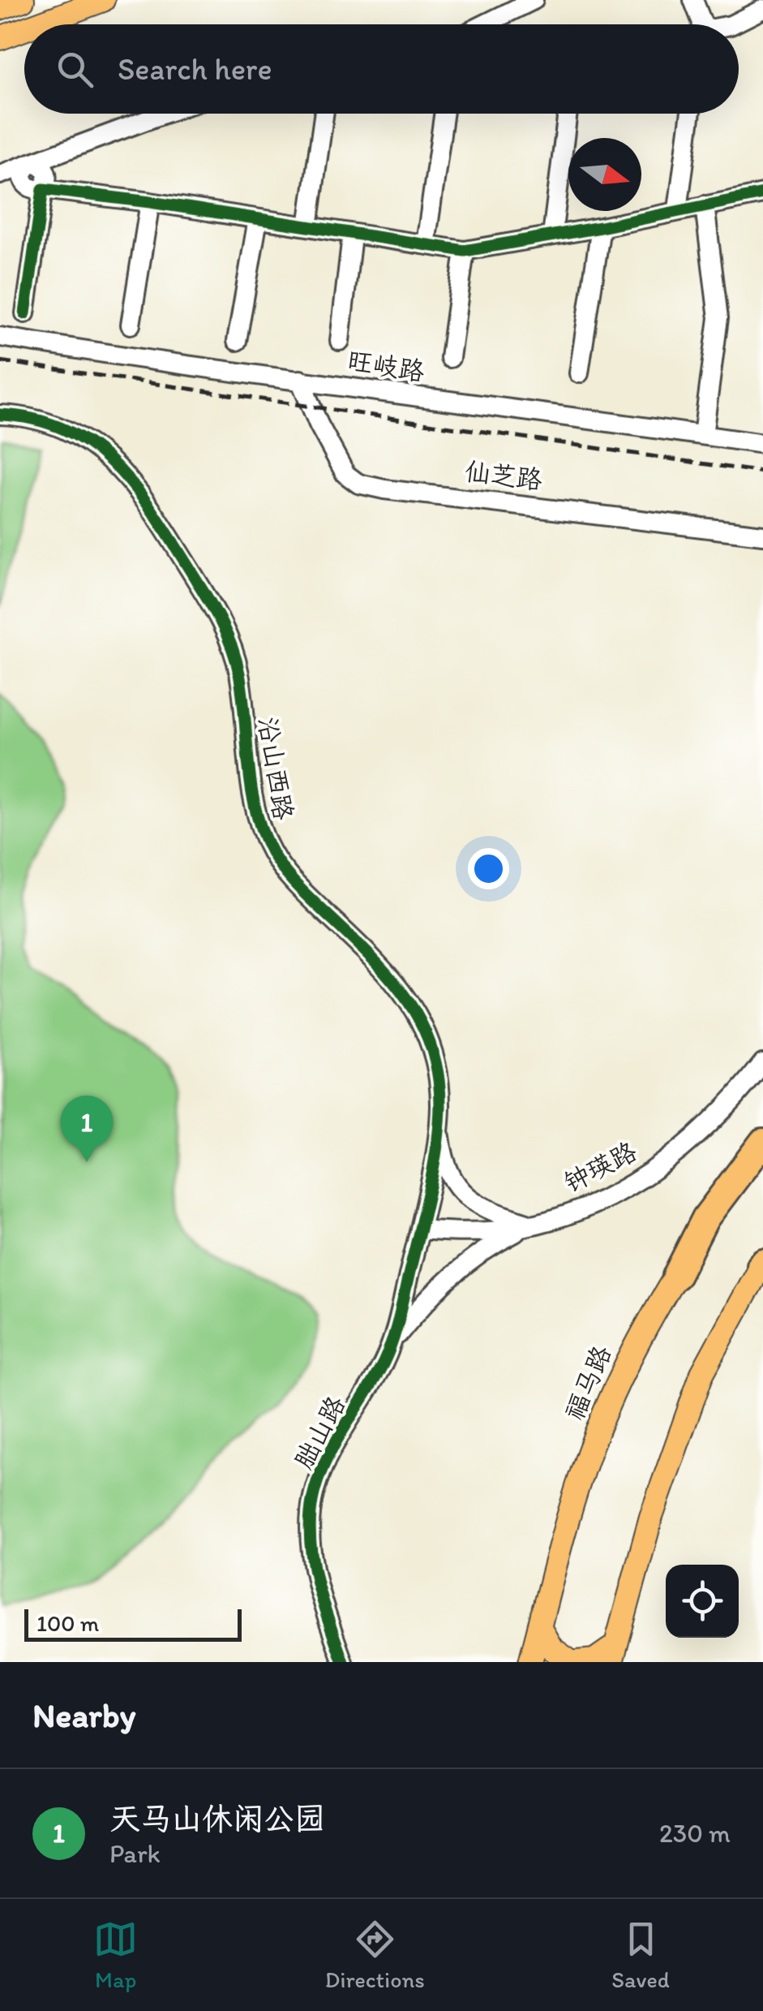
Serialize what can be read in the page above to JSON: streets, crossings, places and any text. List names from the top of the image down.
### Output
{
  "streets": {
    "main road": ["福马路"],
    "street": [
      "旺岐路",
      "仙芝路",
      "沿山西路",
      "钟瑛路",
      "胐山路"
    ]
  },
  "crossings": [
    ["旺岐路", "仙芝路"],
    ["沿山西路", "钟瑛路"],
    ["沿山西路", "胐山路"],
    ["钟瑛路", "胐山路"]
  ],
  "scale_bar": "100 m",
  "north": "right",
  "page": {
    "search": "Search here",
    "pins": "1",
    "scale": "100 m",
    "heading": "Nearby",
    "list": [
      {
        "mark": "1",
        "name": "天马山休闲公园",
        "note": "Park",
        "value": "230 m"
      }
    ],
    "nav": ["Map", "Directions", "Saved"]
  }
}
